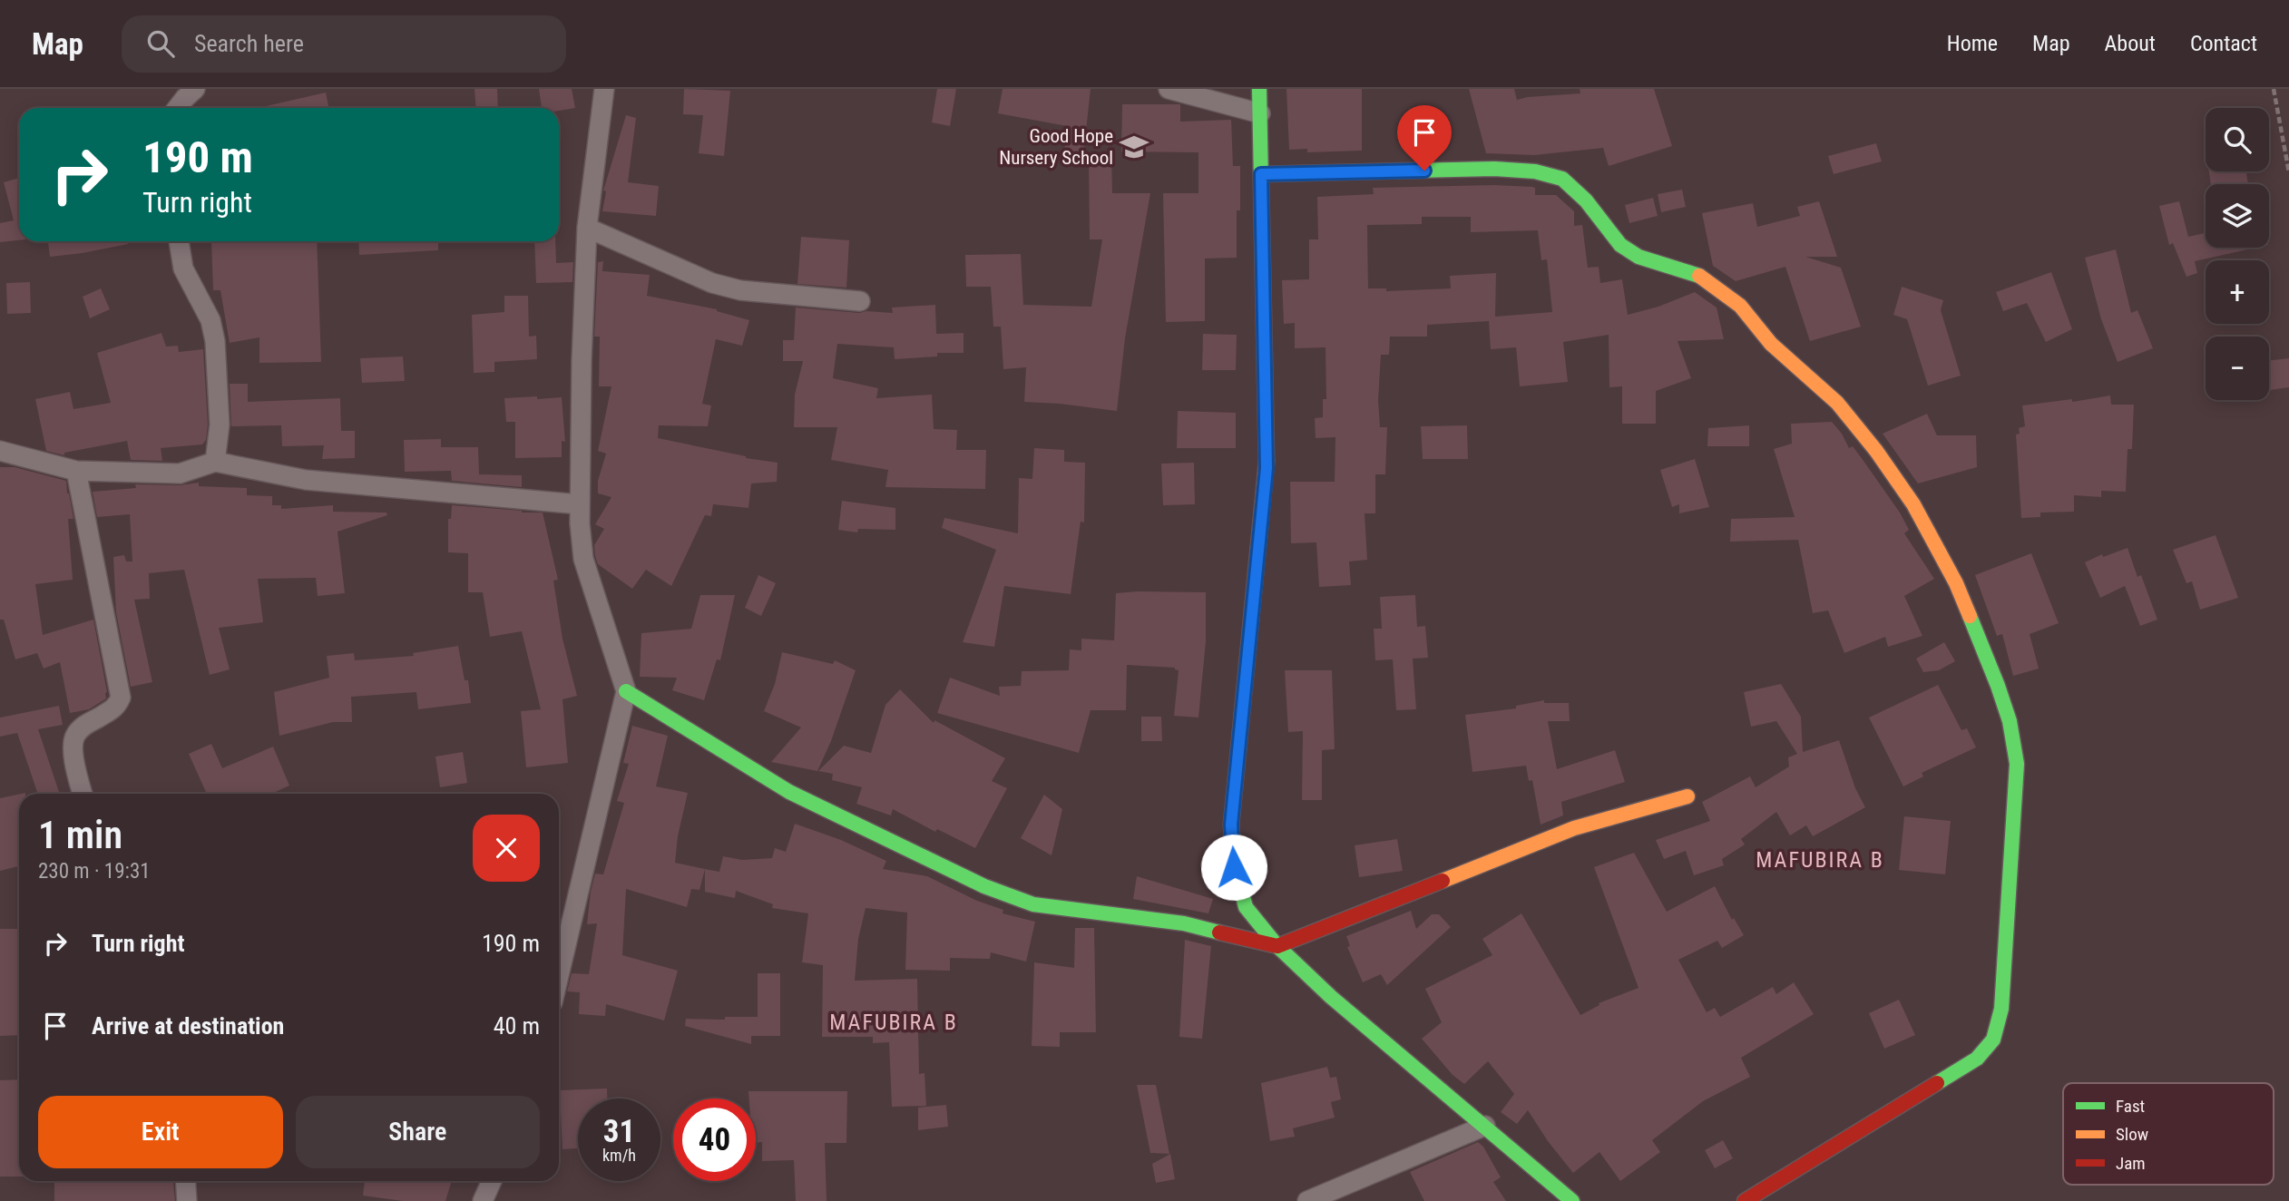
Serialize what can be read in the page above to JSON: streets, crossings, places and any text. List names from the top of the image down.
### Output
{
  "districts": ["MAFUBIRA B", "MAFUBIRA B"],
  "places": {
    "school or university": ["Good Hope Nursery School"]
  },
  "legend": ["Fast", "Slow", "Jam"],
  "page": {
    "header": "Map",
    "search": "Search here",
    "nav": [
      "Home",
      "Map",
      "About",
      "Contact"
    ],
    "map_buttons": ["+", "−"],
    "turn": ["190 m", "Turn right"],
    "heading": ["1 min", "230 m · 19:31"],
    "list": [
      {
        "name": "Turn right",
        "value": "190 m"
      },
      {
        "name": "Arrive at destination",
        "value": "40 m"
      }
    ],
    "buttons": ["Exit", "Share"],
    "speed": "31 km/h",
    "limit": "40"
  }
}
